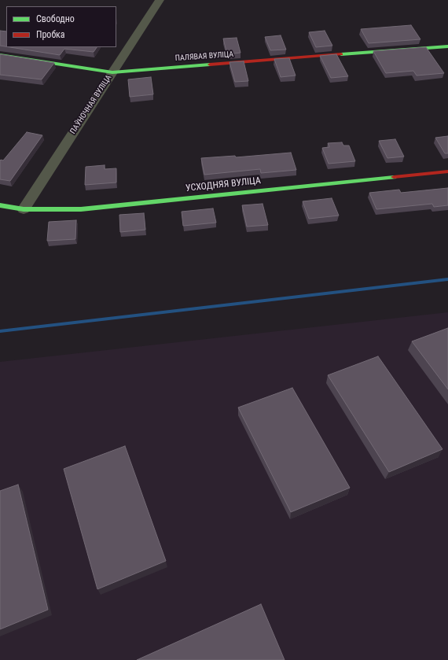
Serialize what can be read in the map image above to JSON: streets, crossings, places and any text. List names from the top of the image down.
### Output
{
  "streets": {
    "street": ["ПАЛЯВАЯ ВУЛІЦА", "ПАЎНОЧНАЯ ВУЛІЦА", "УСХОДНЯЯ ВУЛІЦА"]
  },
  "crossings": [
    ["ПАЛЯВАЯ ВУЛІЦА", "ПАЎНОЧНАЯ ВУЛІЦА"],
    ["ПАЎНОЧНАЯ ВУЛІЦА", "УСХОДНЯЯ ВУЛІЦА"]
  ],
  "legend": ["Свободно", "Пробка"]
}
